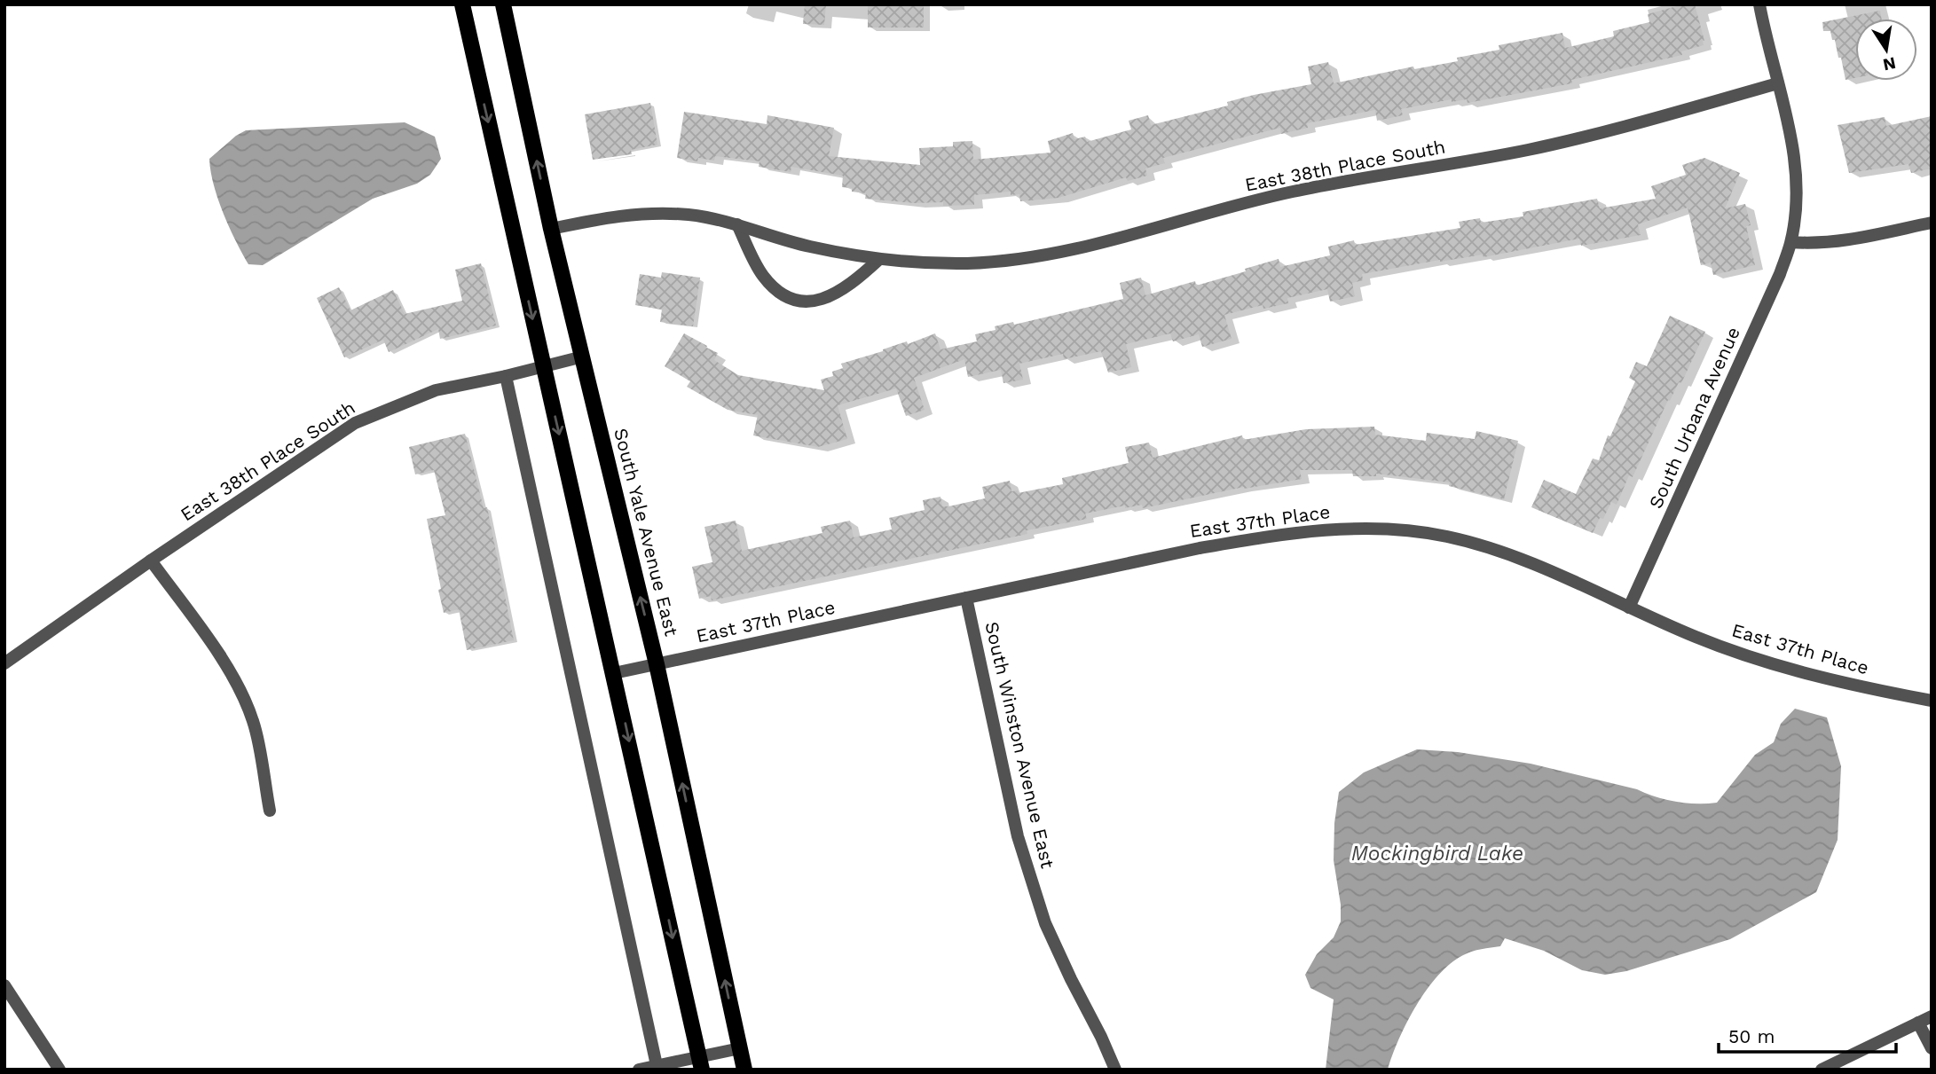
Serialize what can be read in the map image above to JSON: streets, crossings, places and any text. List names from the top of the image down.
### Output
{
  "streets": {
    "main road": ["South Yale Avenue East"],
    "street": [
      "East 38th Place South",
      "South Urbana Avenue",
      "East 37th Place",
      "South Winston Avenue East"
    ]
  },
  "crossings": [
    ["East 38th Place South", "South Urbana Avenue"],
    ["East 38th Place South", "South Yale Avenue East"],
    ["South Urbana Avenue", "East 37th Place"],
    ["East 37th Place", "South Yale Avenue East"],
    ["East 37th Place", "South Winston Avenue East"]
  ],
  "water": ["Mockingbird Lake"],
  "scale_bar": "50 m",
  "north": "bottom"
}
